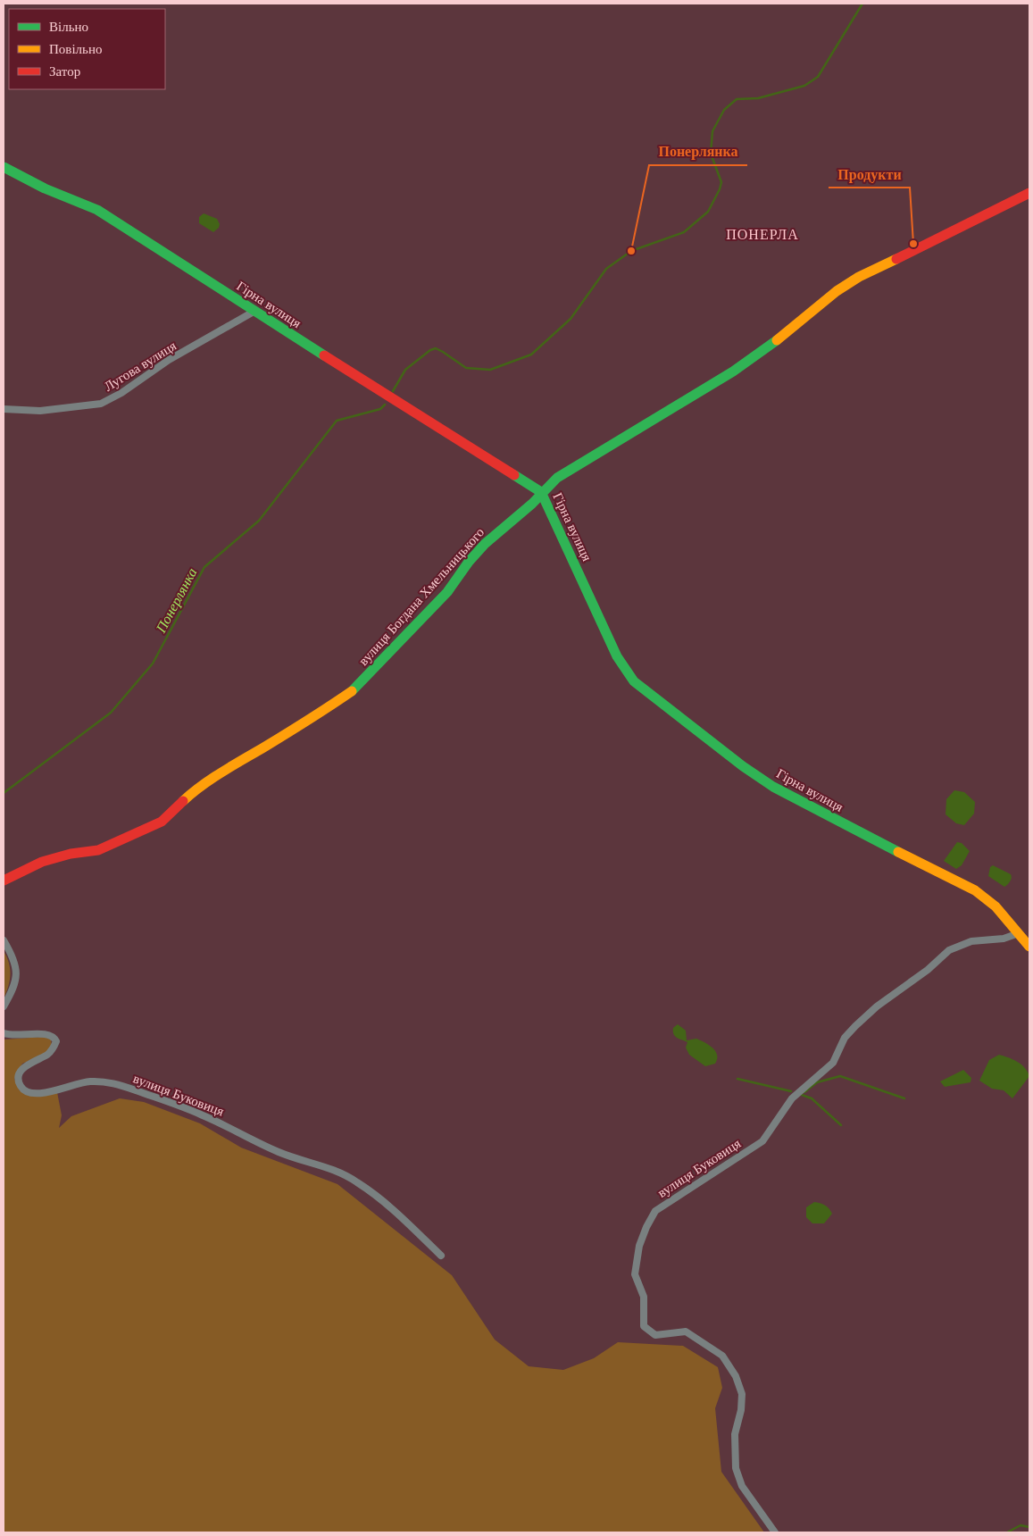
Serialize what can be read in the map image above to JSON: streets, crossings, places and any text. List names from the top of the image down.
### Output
{
  "streets": {
    "street": [
      "Гірна вулиця",
      "Лугова вулиця",
      "вулиця Богдана Хмельницького",
      "вулиця Буковиця"
    ]
  },
  "crossings": [
    ["Гірна вулиця", "Лугова вулиця"],
    ["Гірна вулиця", "вулиця Богдана Хмельницького"],
    ["Гірна вулиця", "вулиця Буковиця"]
  ],
  "districts": ["ПОНЕРЛА"],
  "water": ["Понерлянка"],
  "places": ["Продукти", "Понерлянка"],
  "legend": ["Вільно", "Повільно", "Затор"]
}
